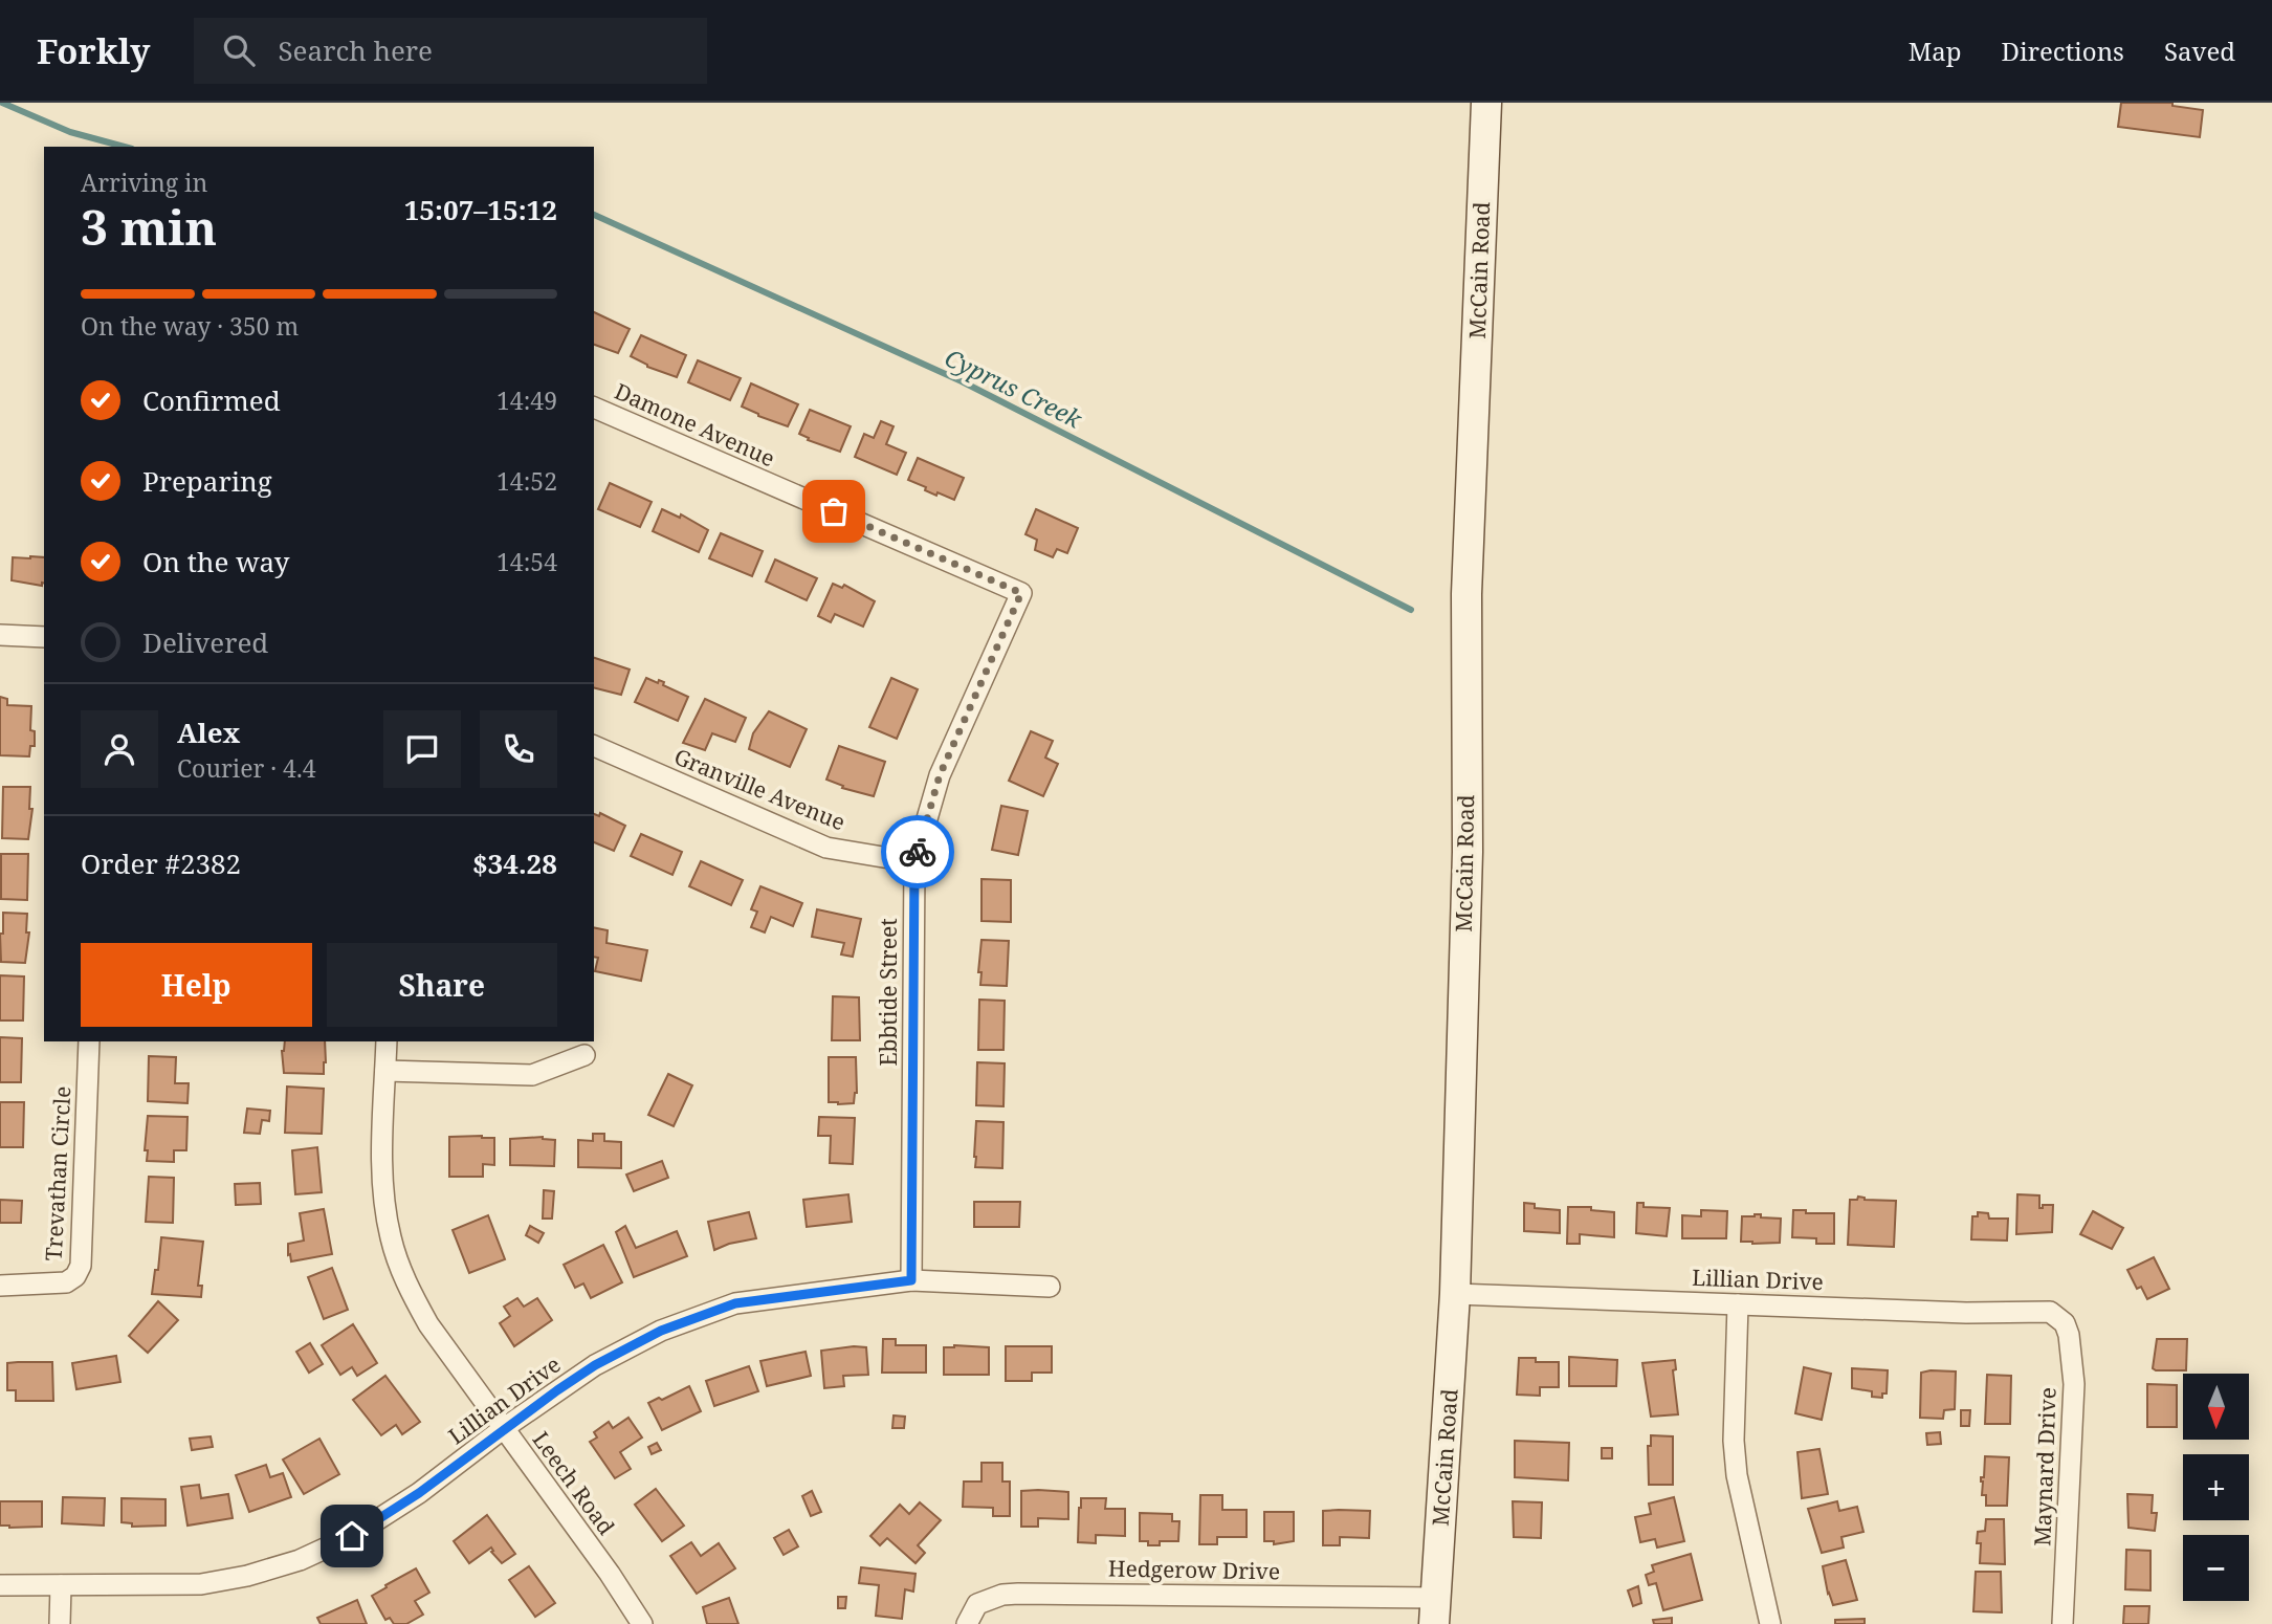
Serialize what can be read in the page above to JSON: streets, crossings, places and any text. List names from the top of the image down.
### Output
{
  "streets": {
    "street": [
      "McCain Road",
      "Damone Avenue",
      "Granville Avenue",
      "Ebbtide Street",
      "Trevathan Circle",
      "Lillian Drive",
      "Maynard Drive",
      "Leech Road",
      "Hedgerow Drive"
    ]
  },
  "crossings": [
    ["McCain Road", "Lillian Drive"],
    ["McCain Road", "Hedgerow Drive"],
    ["Damone Avenue", "Ebbtide Street"],
    ["Granville Avenue", "Ebbtide Street"],
    ["Ebbtide Street", "Lillian Drive"],
    ["Lillian Drive", "Maynard Drive"],
    ["Lillian Drive", "Leech Road"]
  ],
  "water": ["Cyprus Creek"],
  "north": "bottom",
  "page": {
    "header": "Forkly",
    "search": "Search here",
    "nav": ["Map", "Directions", "Saved"],
    "heading": ["3 min", "Arriving in", "15:07–15:12"],
    "panel": [
      "Alex",
      "Courier · 4.4",
      "Order #2382",
      "$34.28"
    ],
    "bar": "On the way · 350 m",
    "list": [
      ["Confirmed", "14:49"],
      ["Preparing", "14:52"],
      ["On the way", "14:54"],
      "Delivered"
    ],
    "buttons": ["Help", "Share"],
    "map_buttons": ["+", "−"]
  }
}
